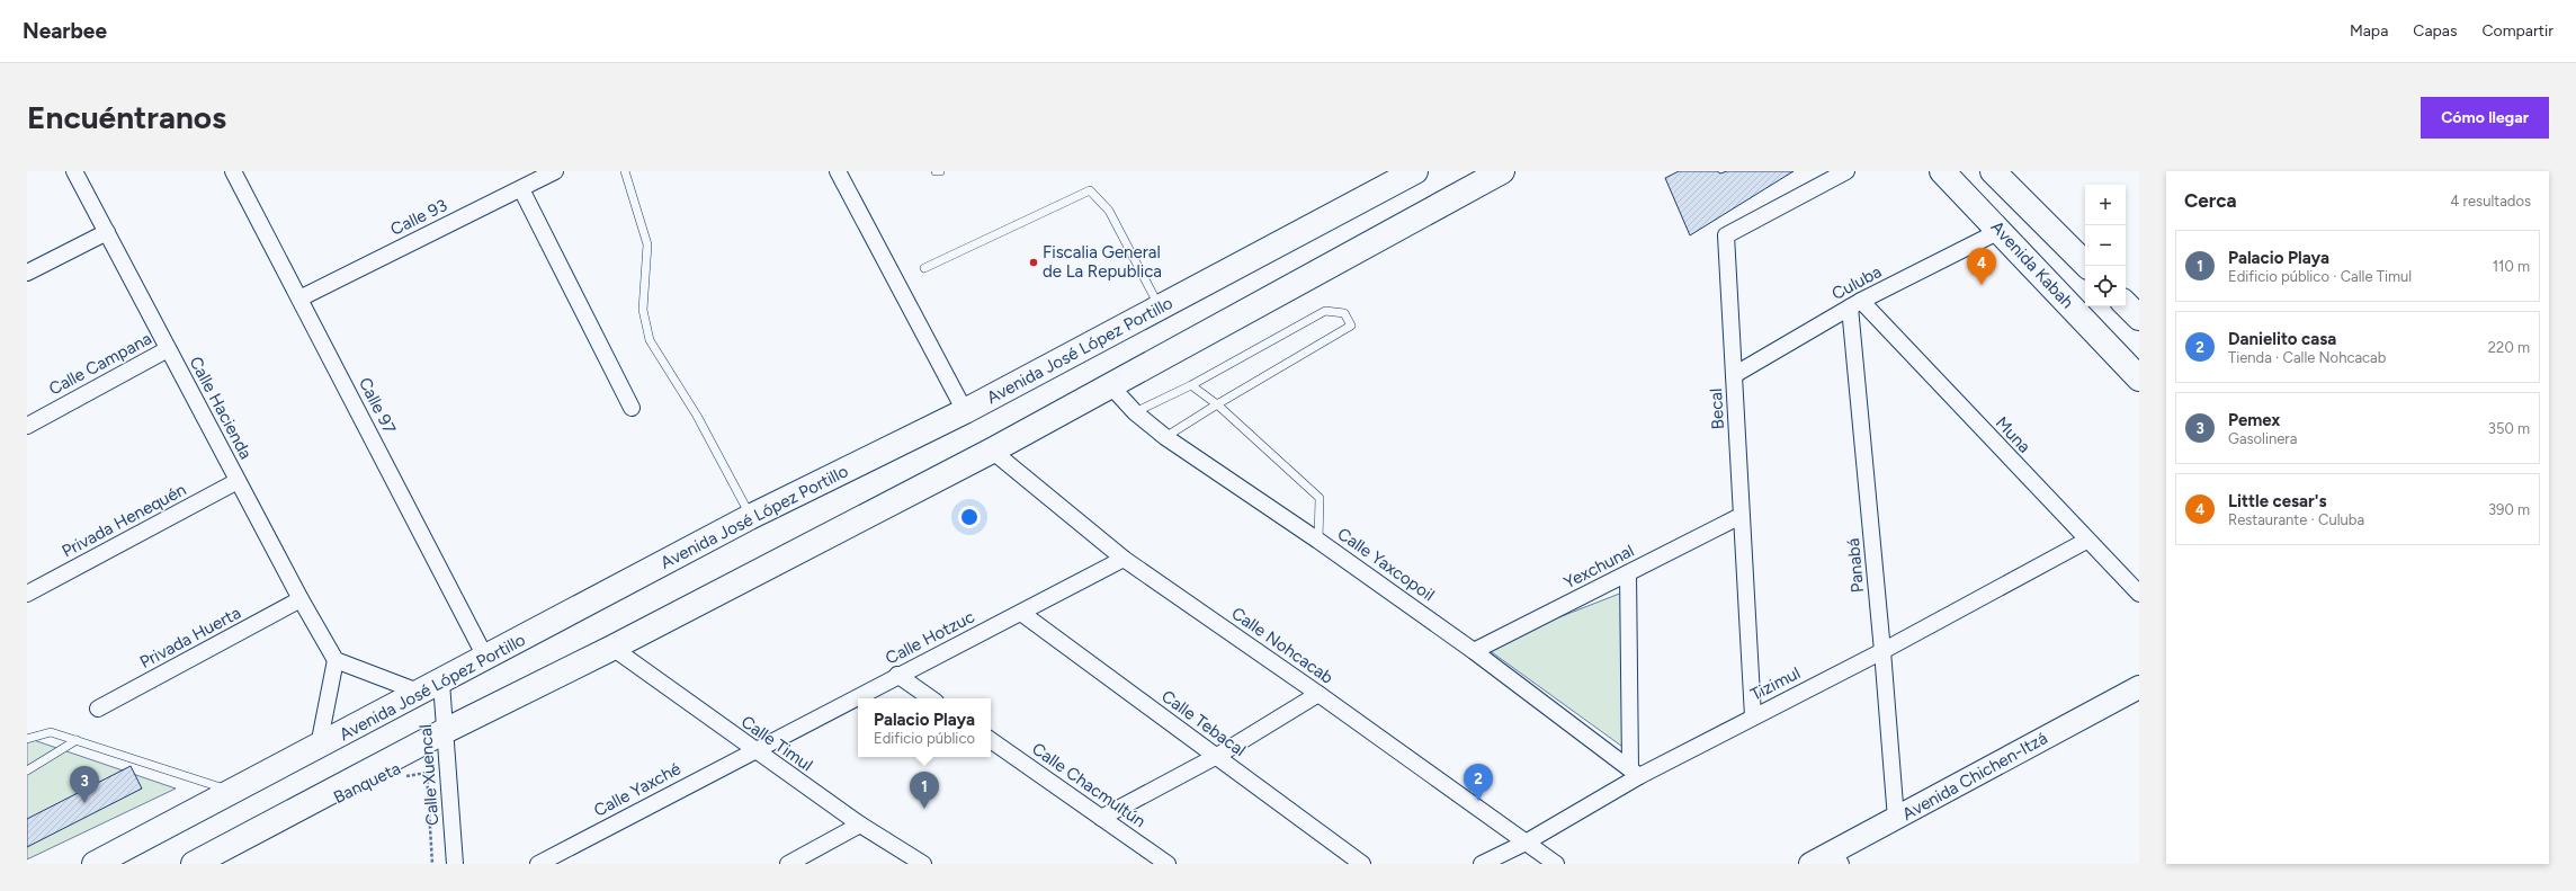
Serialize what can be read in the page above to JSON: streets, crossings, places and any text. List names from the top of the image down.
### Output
{
  "streets": {
    "main road": ["Avenida Kabah", "Avenida José López Portillo", "Avenida Chichen-Itzá"],
    "street": [
      "Calle 93",
      "Culuba",
      "Calle Campana",
      "Calle 97",
      "Calle Hacienda",
      "Becal",
      "Muna",
      "Privada Henequén",
      "Calle Yaxcopoil",
      "Panabá",
      "Yexchunal",
      "Privada Huerta",
      "Calle Hotzuc",
      "Calle Nohcacab",
      "Tizimul",
      "Calle Tebacal",
      "Calle Timul",
      "Calle Xuencal",
      "Calle Chacmultún",
      "Calle Yaxché"
    ],
    "path": ["Banqueta"]
  },
  "crossings": [
    ["Calle 93", "Calle 97"],
    ["Avenida Kabah", "Culuba"],
    ["Culuba", "Becal"],
    ["Culuba", "Muna"],
    ["Culuba", "Panabá"],
    ["Avenida José López Portillo", "Calle 97"],
    ["Avenida José López Portillo", "Calle Xuencal"],
    ["Calle Campana", "Calle Hacienda"],
    ["Calle Hacienda", "Privada Henequén"],
    ["Calle Hacienda", "Privada Huerta"],
    ["Becal", "Yexchunal"],
    ["Becal", "Tizimul"],
    ["Muna", "Panabá"],
    ["Muna", "Tizimul"],
    ["Calle Yaxcopoil", "Yexchunal"],
    ["Calle Yaxcopoil", "Tizimul"],
    ["Panabá", "Tizimul"],
    ["Panabá", "Avenida Chichen-Itzá"],
    ["Calle Hotzuc", "Calle Nohcacab"],
    ["Calle Hotzuc", "Calle Tebacal"],
    ["Calle Hotzuc", "Calle Timul"],
    ["Calle Hotzuc", "Calle Yaxché"],
    ["Calle Nohcacab", "Tizimul"],
    ["Calle Timul", "Calle Yaxché"]
  ],
  "places": ["Fiscalia General de La Republica"],
  "page": {
    "header": "Nearbee",
    "nav": ["Mapa", "Capas", "Compartir"],
    "buttons": "Cómo llegar",
    "title": "Encuéntranos",
    "heading": ["Cerca", "4 resultados"],
    "map_buttons": ["+", "−"],
    "list": [
      {
        "mark": "1",
        "name": "Palacio Playa",
        "note": "Edificio público · Calle Timul",
        "value": "110 m"
      },
      {
        "mark": "2",
        "name": "Danielito casa",
        "note": "Tienda · Calle Nohcacab",
        "value": "220 m"
      },
      {
        "mark": "3",
        "name": "Pemex",
        "note": "Gasolinera",
        "value": "350 m"
      },
      {
        "mark": "4",
        "name": "Little cesar's",
        "note": "Restaurante · Culuba",
        "value": "390 m"
      }
    ],
    "pins": [
      "4",
      "2",
      "3",
      "1"
    ],
    "popup": ["Palacio Playa", "Edificio público"]
  }
}
